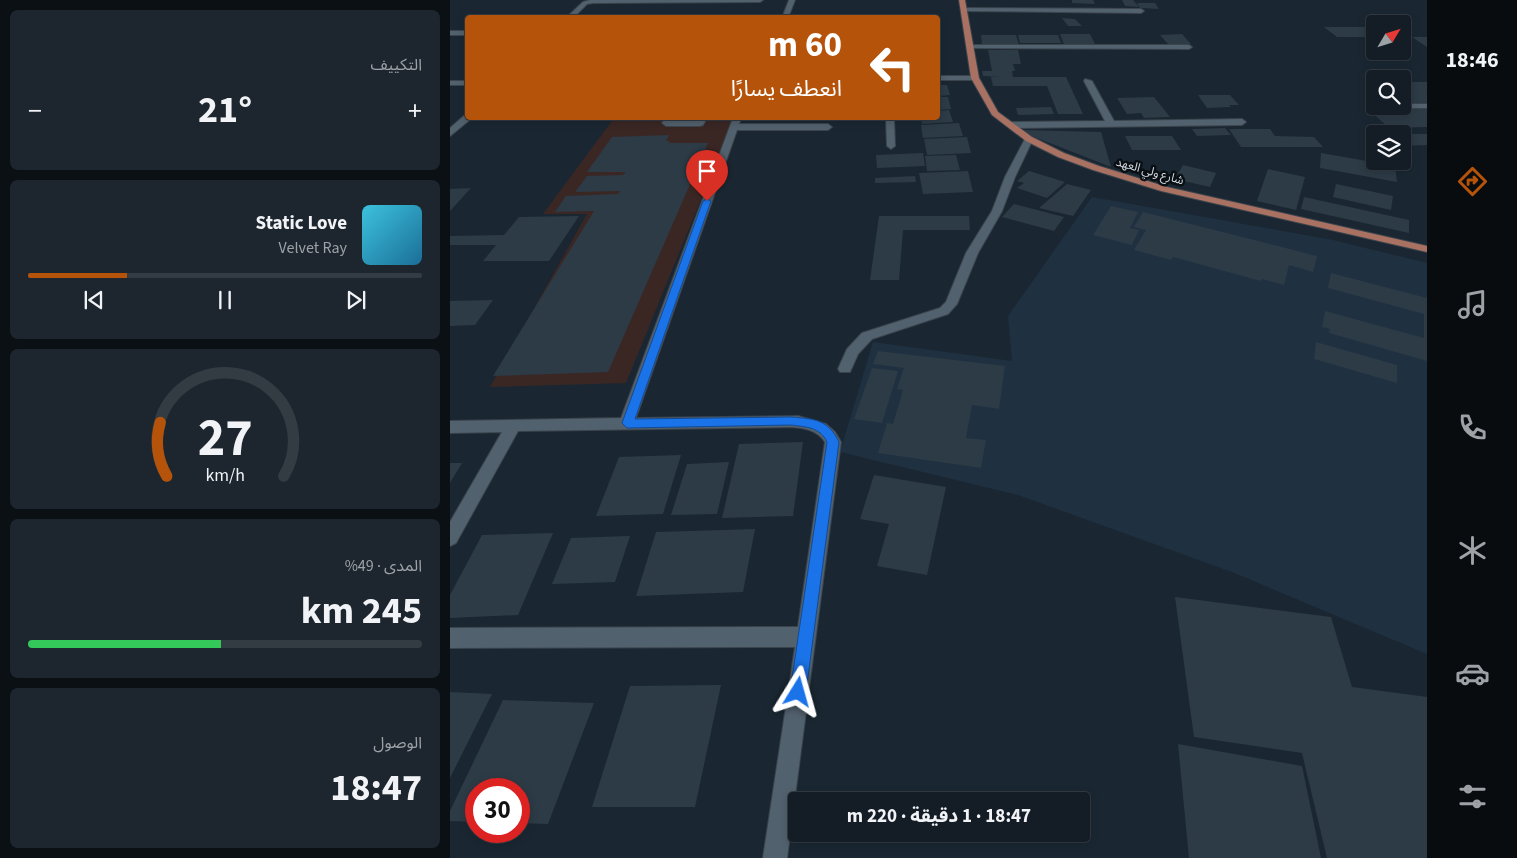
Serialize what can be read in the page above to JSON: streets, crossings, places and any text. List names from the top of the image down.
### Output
{
  "streets": {
    "main road": ["شارع ولي العهد"]
  },
  "north": "top right",
  "page": {
    "tabs": "18:46",
    "tile": [
      "التكييف",
      ["المدى · 49%", "245 km"],
      ["الوصول", "18:47"]
    ],
    "turn": ["60 m", "انعطف يسارًا"],
    "heat": ["−", "21°", "+"],
    "song": ["Static Love", "Velvet Ray"],
    "limit": "30",
    "trip": "18:47 · 1 دقيقة · 220 m",
    "gauge": ["27", "km/h"]
  }
}
